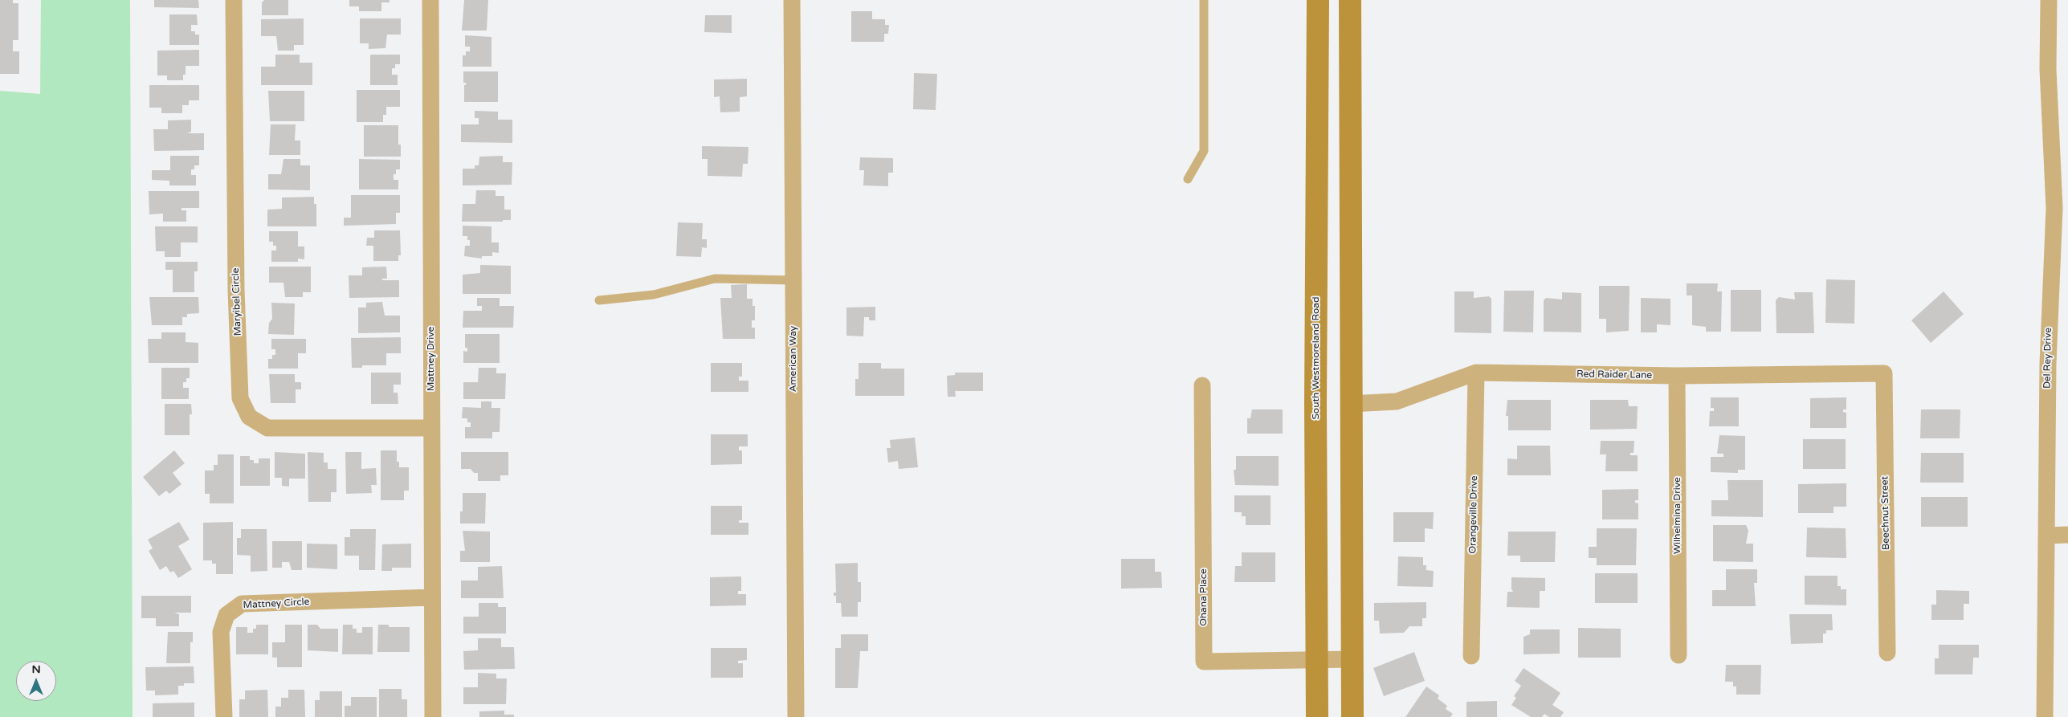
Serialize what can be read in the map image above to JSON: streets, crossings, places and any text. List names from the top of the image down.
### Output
{
  "streets": {
    "main road": ["South Westmoreland Road"],
    "street": [
      "Maryibel Circle",
      "Del Rey Drive",
      "Mattney Drive",
      "American Way",
      "Red Raider Lane",
      "Beechnut Street",
      "Orangeville Drive",
      "Wilhelmina Drive",
      "Ohana Place",
      "Mattney Circle"
    ]
  },
  "crossings": [
    ["Maryibel Circle", "Mattney Drive"],
    ["South Westmoreland Road", "Ohana Place"],
    ["Mattney Drive", "Mattney Circle"],
    ["Red Raider Lane", "Beechnut Street"],
    ["Red Raider Lane", "Orangeville Drive"],
    ["Red Raider Lane", "Wilhelmina Drive"]
  ],
  "north": "top"
}
